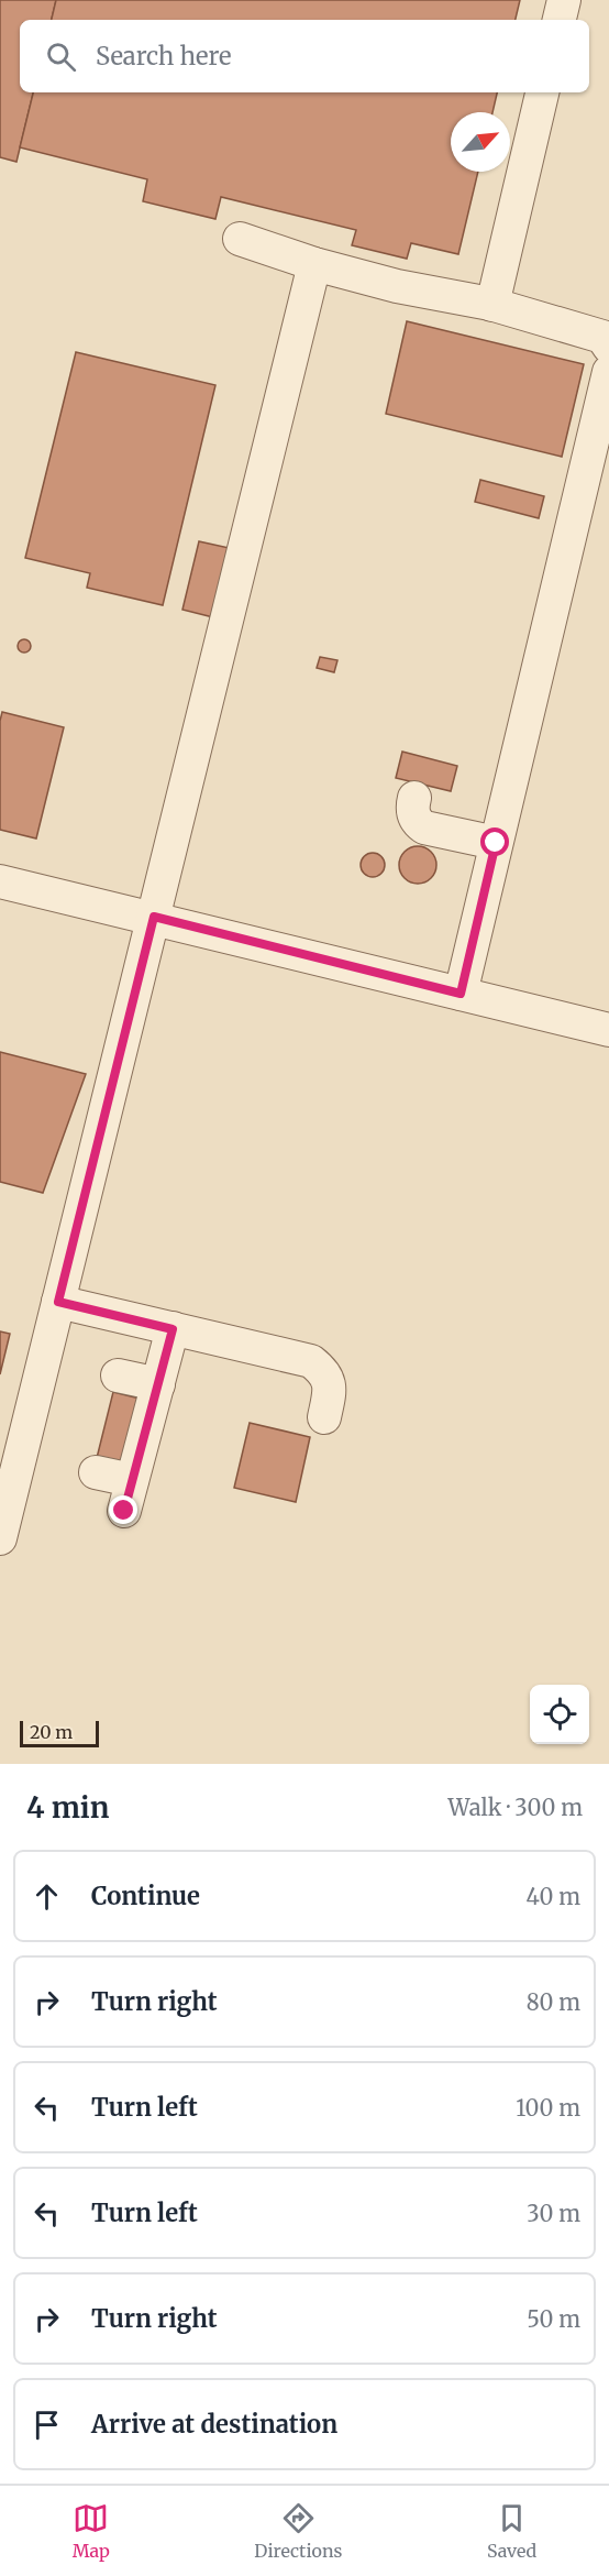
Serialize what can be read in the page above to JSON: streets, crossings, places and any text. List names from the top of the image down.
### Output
{
  "scale_bar": "20 m",
  "north": "top right",
  "page": {
    "search": "Search here",
    "scale": "20 m",
    "heading": ["4 min", "Walk · 300 m"],
    "list": [
      ["Continue", "40 m"],
      ["Turn right", "80 m"],
      ["Turn left", "100 m"],
      ["Turn left", "30 m"],
      ["Turn right", "50 m"],
      "Arrive at destination"
    ],
    "nav": ["Map", "Directions", "Saved"]
  }
}
